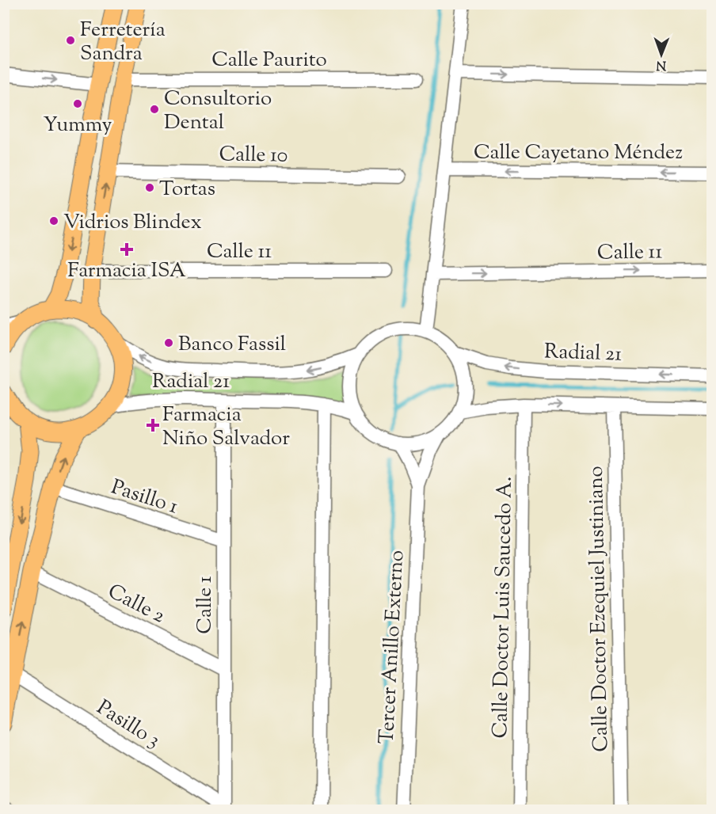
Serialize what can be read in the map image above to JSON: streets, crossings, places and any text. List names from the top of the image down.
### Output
{
  "streets": {
    "street": [
      "Calle Paurito",
      "Calle Cayetano Méndez",
      "Calle 10",
      "Calle 11",
      "Radial 21",
      "Pasillo 1",
      "Calle 2",
      "Calle 1",
      "Calle Doctor Luis Saucedo A.",
      "Calle Doctor Ezequiel Justiniano",
      "Tercer Anillo Externo",
      "Pasillo 3"
    ]
  },
  "crossings": [
    ["Radial 21", "Calle 1"],
    ["Radial 21", "Tercer Anillo Externo"],
    ["Pasillo 1", "Calle 1"],
    ["Calle 2", "Calle 1"],
    ["Calle 1", "Pasillo 3"]
  ],
  "one_way": ["Calle 11"],
  "places": {
    "other": [
      "Ferretería Sandra",
      "Yummy",
      "Consultorio Dental",
      "Tortas",
      "Vidrios Blindex",
      "Banco Fassil"
    ],
    "health": ["Farmacia ISA", "Farmacia Niño Salvador"]
  },
  "north": "bottom"
}
